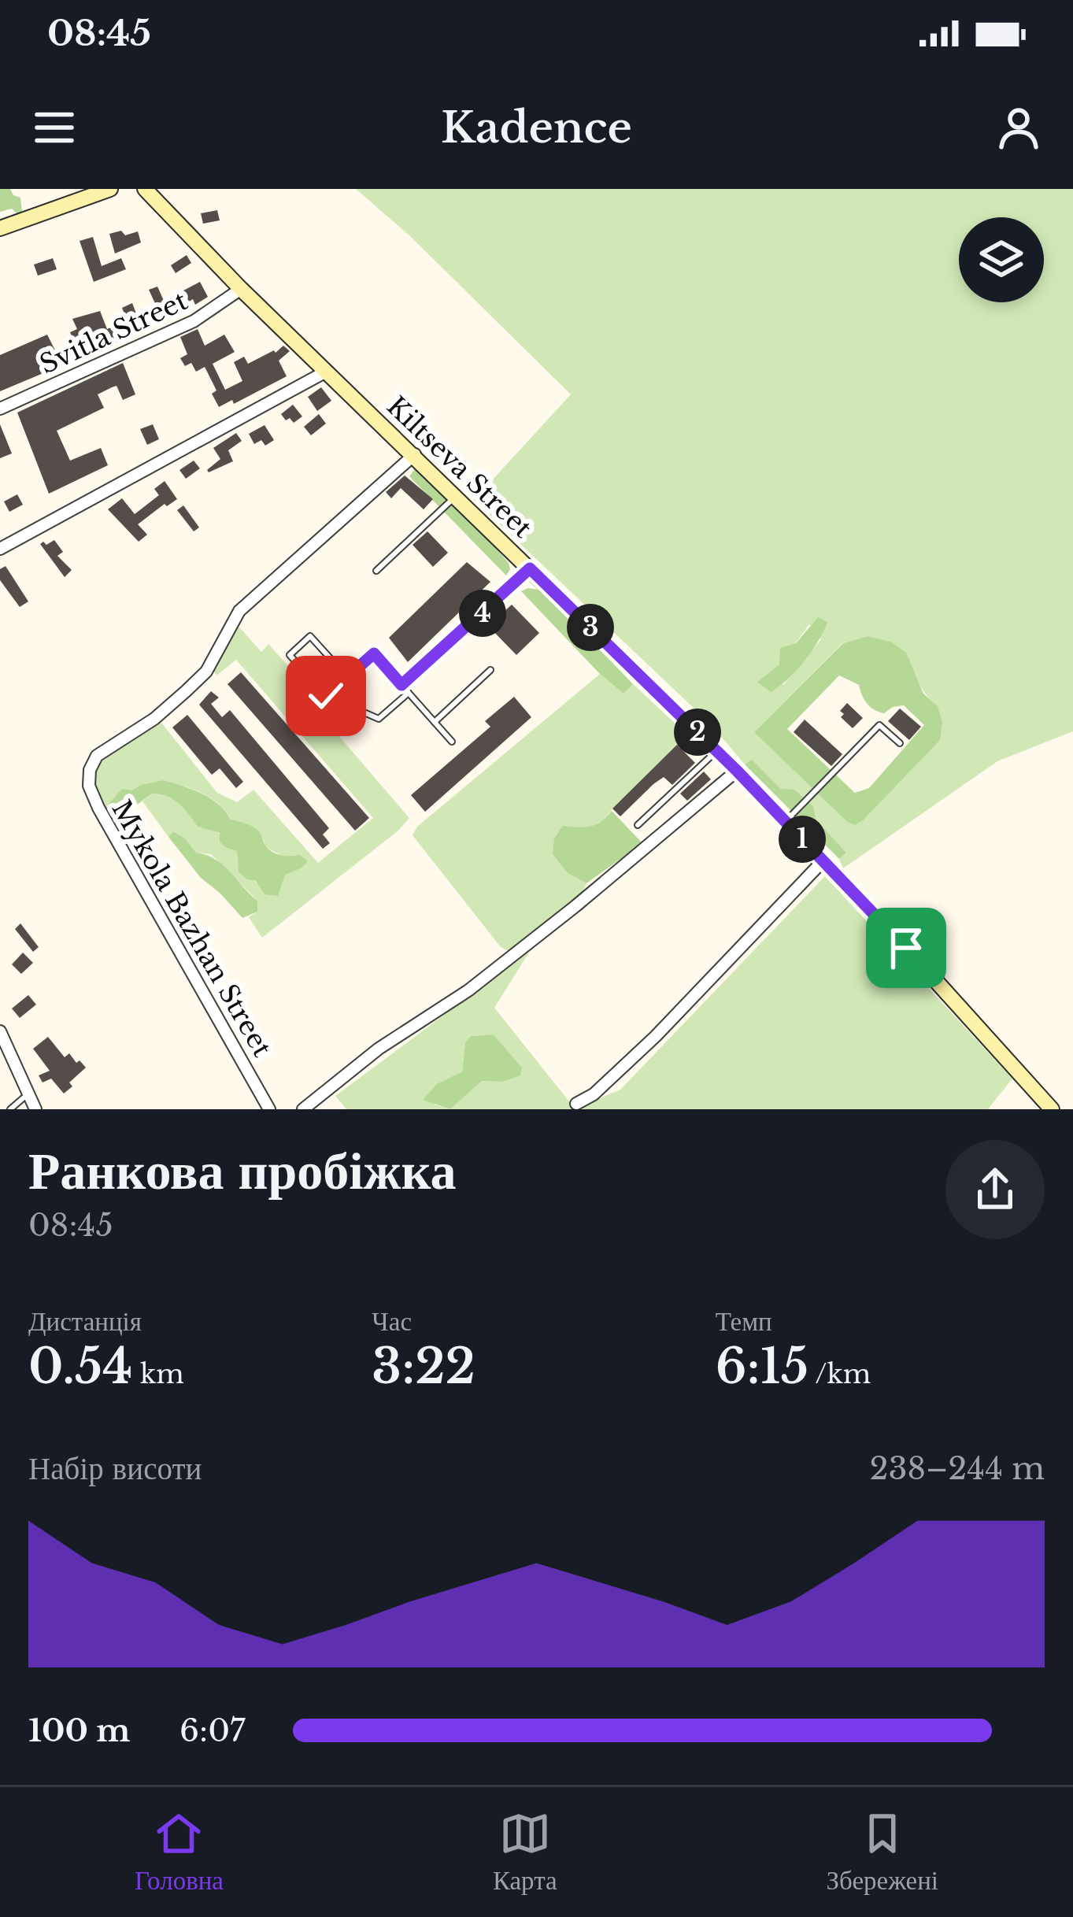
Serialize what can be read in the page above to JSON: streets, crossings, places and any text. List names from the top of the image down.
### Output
{
  "streets": {
    "street": ["Svitla Street", "Kiltseva Street", "Mykola Bazhan Street"]
  },
  "crossings": [
    ["Svitla Street", "Kiltseva Street"],
    ["Kiltseva Street", "Mykola Bazhan Street"]
  ],
  "page": {
    "status": "08:45",
    "header": "Kadence",
    "pins": [
      "4",
      "3",
      "2",
      "1"
    ],
    "heading": ["Ранкова пробіжка", "08:45"],
    "stats": [
      ["Дистанція", "0.54 km"],
      ["Час", "3:22"],
      ["Темп", "6:15 /km"]
    ],
    "chart": ["Набір висоти", "238–244 m"],
    "list": [
      {
        "name": "100 m",
        "note": "6:07"
      }
    ],
    "tabs": ["Головна", "Карта", "Збережені"]
  }
}
